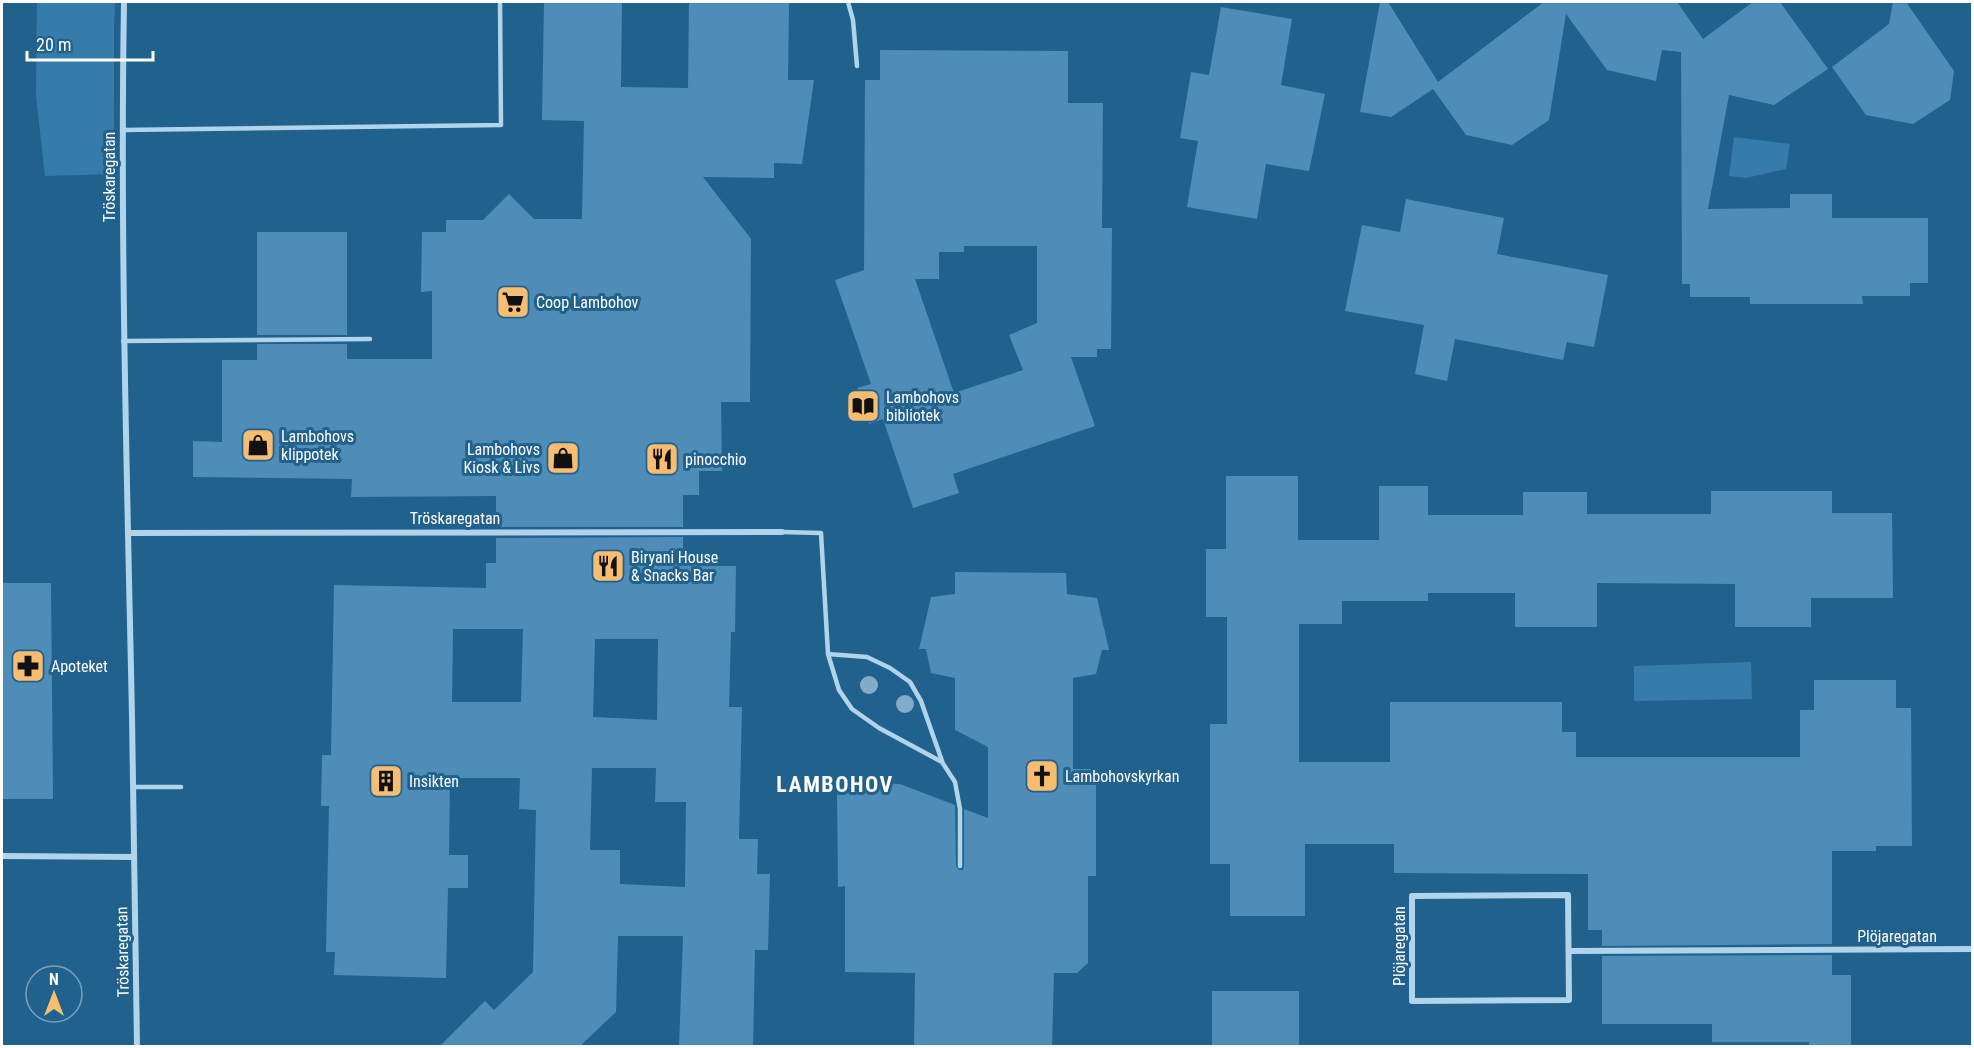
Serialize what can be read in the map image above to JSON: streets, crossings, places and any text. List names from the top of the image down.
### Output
{
  "streets": {
    "street": ["Tröskaregatan", "Plöjaregatan"]
  },
  "districts": ["LAMBOHOV"],
  "places": {
    "supermarket": ["Coop Lambohov"],
    "library": ["Lambohovs bibliotek"],
    "shop": ["Lambohovs klippotek", "Lambohovs Kiosk & Livs"],
    "restaurant": ["pinocchio", "Biryani House & Snacks Bar"],
    "pharmacy": ["Apoteket"],
    "church": ["Lambohovskyrkan"],
    "building": ["Insikten"]
  },
  "scale_bar": "20 m",
  "north": "top"
}
